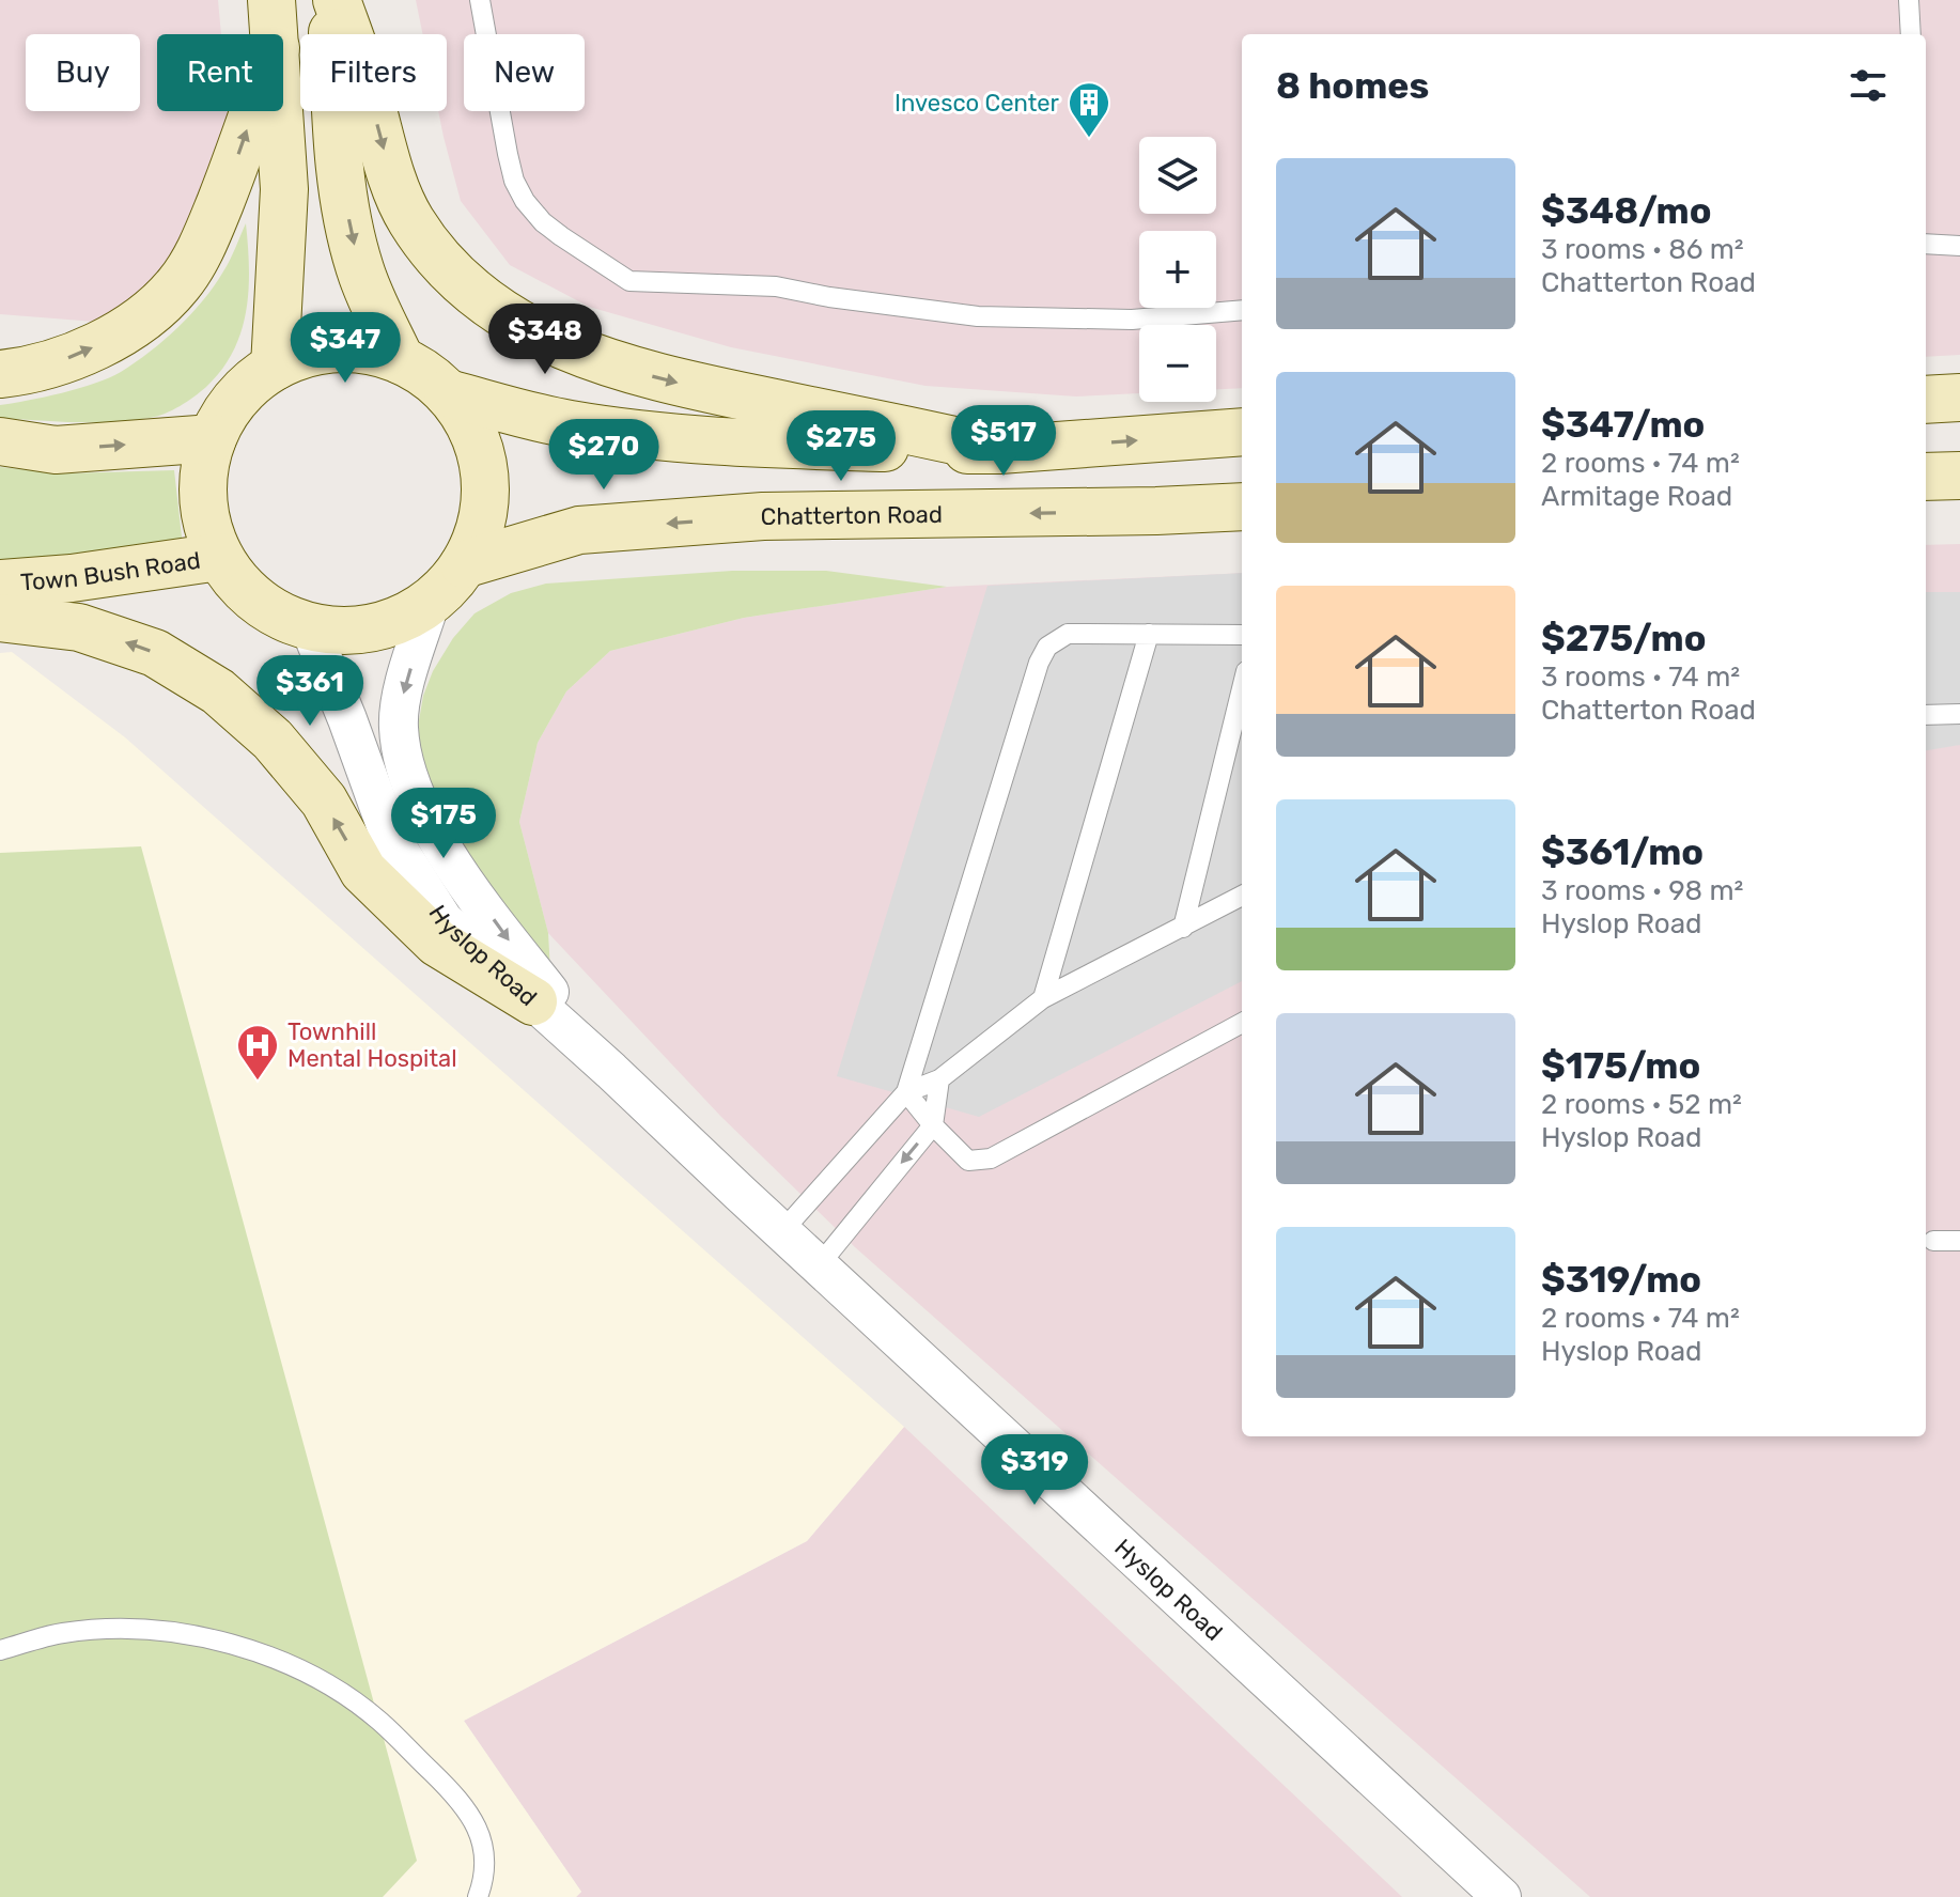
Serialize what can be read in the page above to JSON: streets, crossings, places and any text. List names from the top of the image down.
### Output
{
  "streets": {
    "street": ["Chatterton Road", "Town Bush Road", "Hyslop Road"]
  },
  "crossings": [
    ["Chatterton Road", "Town Bush Road"],
    ["Chatterton Road", "Hyslop Road"],
    ["Town Bush Road", "Hyslop Road"]
  ],
  "places": {
    "building": ["Invesco Center"],
    "hospital": ["Townhill Mental Hospital"]
  },
  "page": {
    "chip": [
      "Buy",
      "Rent",
      "Filters",
      "New"
    ],
    "heading": "8 homes",
    "map_buttons": ["+", "−"],
    "list": [
      {
        "name": "$348/mo",
        "note": "3 rooms · 86 m² · Chatterton Road"
      },
      {
        "name": "$347/mo",
        "note": "2 rooms · 74 m² · Armitage Road"
      },
      {
        "name": "$275/mo",
        "note": "3 rooms · 74 m² · Chatterton Road"
      },
      {
        "name": "$361/mo",
        "note": "3 rooms · 98 m² · Hyslop Road"
      },
      {
        "name": "$175/mo",
        "note": "2 rooms · 52 m² · Hyslop Road"
      },
      {
        "name": "$319/mo",
        "note": "2 rooms · 74 m² · Hyslop Road"
      }
    ],
    "price": [
      "$348",
      "$347",
      "$517",
      "$275",
      "$270",
      "$361",
      "$175",
      "$319"
    ]
  }
}
